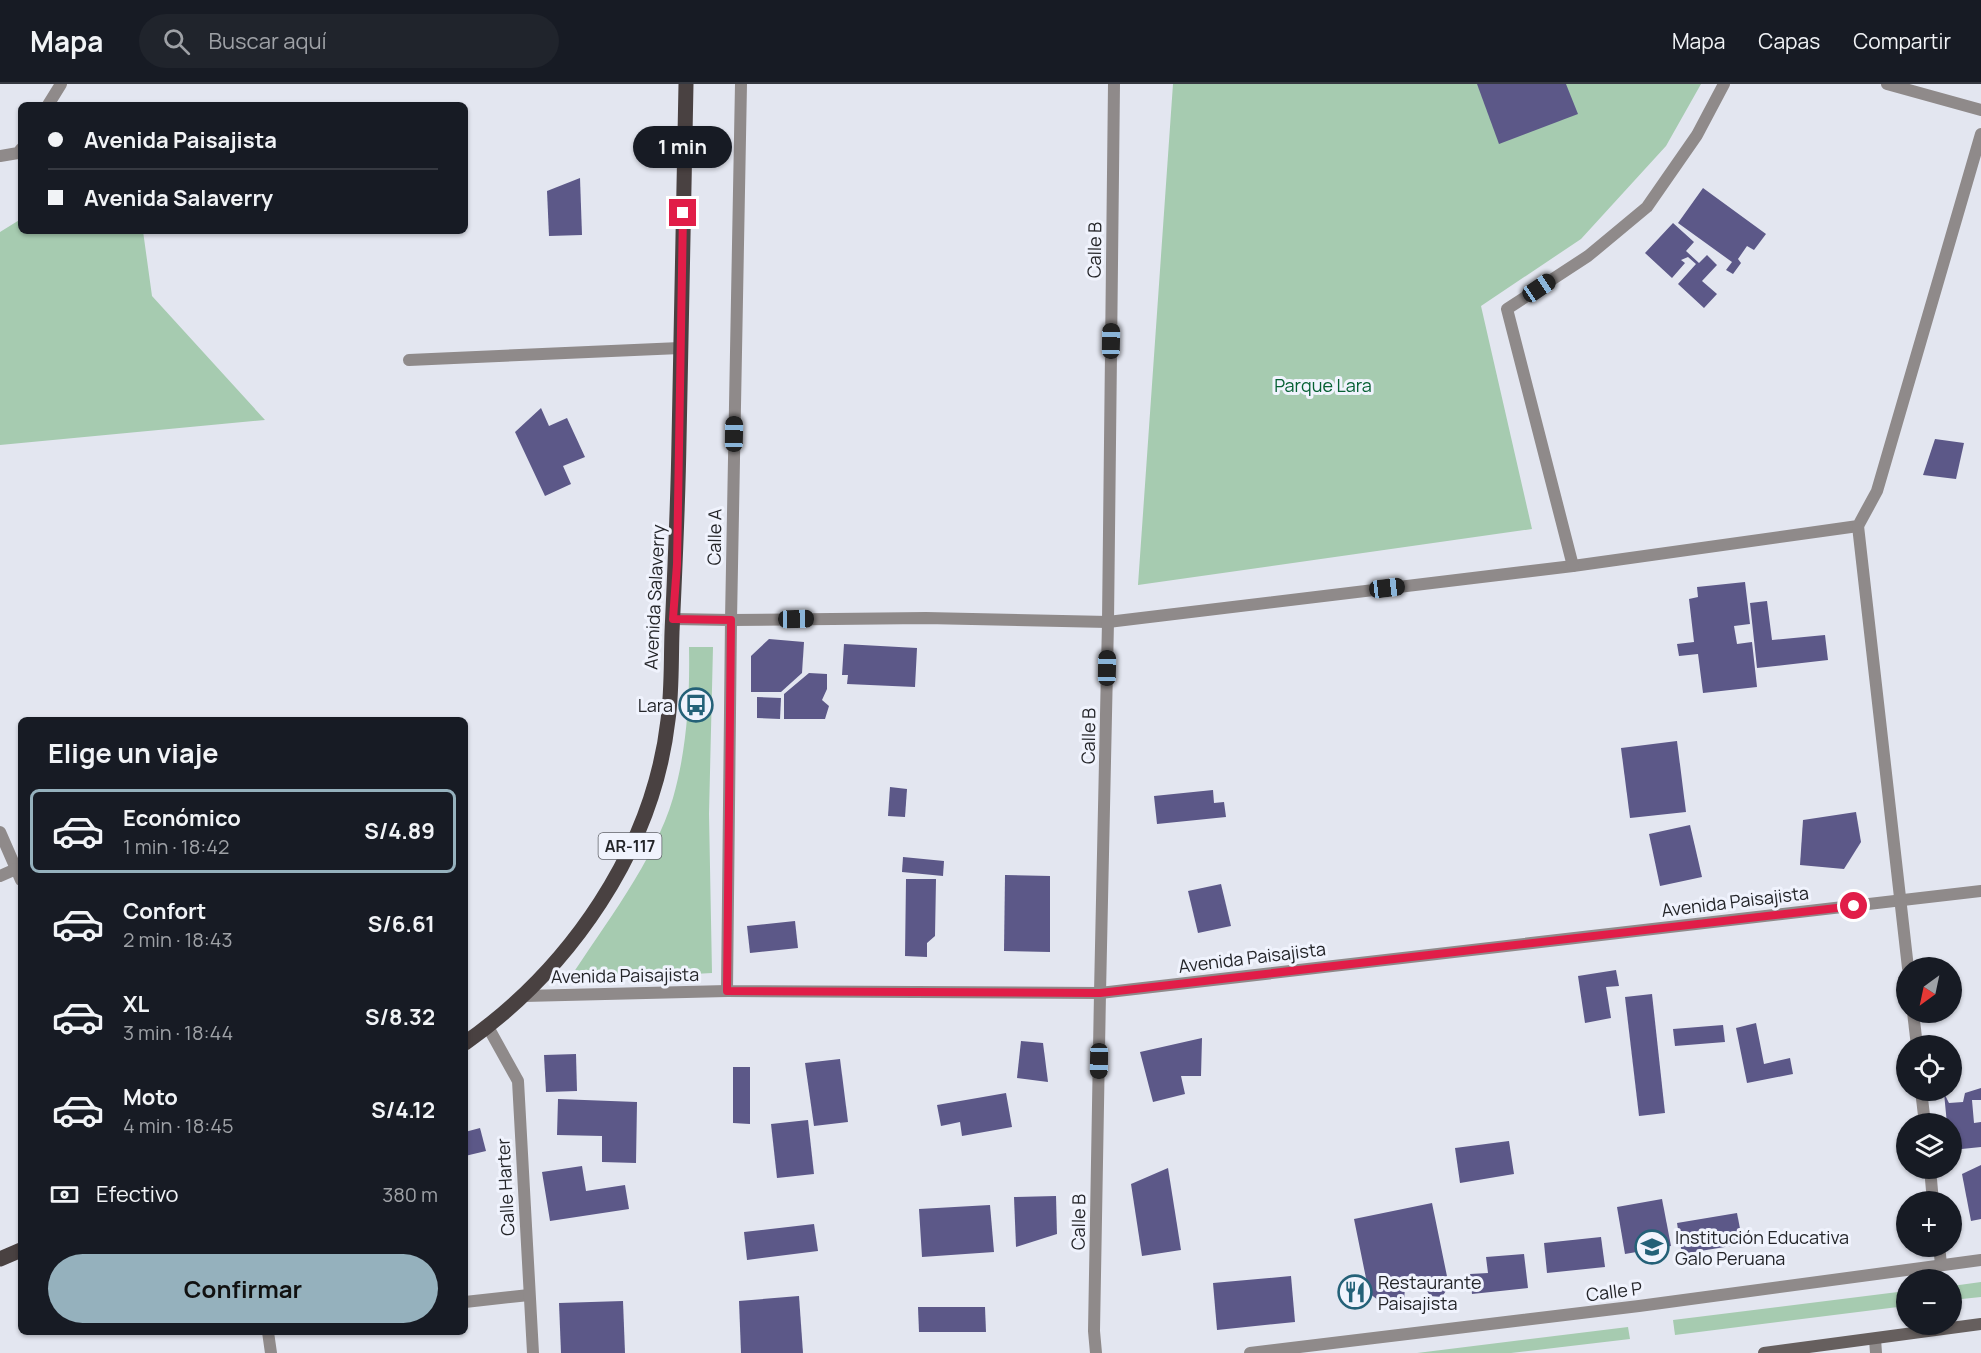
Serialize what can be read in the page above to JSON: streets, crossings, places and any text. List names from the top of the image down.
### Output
{
  "streets": {
    "main road": ["Avenida Salaverry", "AR-117"],
    "street": [
      "Calle B",
      "Calle A",
      "Avenida Paisajista",
      "Calle Harter",
      "Calle P"
    ]
  },
  "crossings": [
    ["Calle B", "Avenida Paisajista"],
    ["Calle A", "Avenida Paisajista"],
    ["Avenida Salaverry", "Avenida Paisajista"],
    ["Avenida Salaverry", "Calle Harter"]
  ],
  "parks": ["Parque Lara"],
  "places": {
    "bus stop": ["Lara"],
    "school or university": ["Institución Educativa Galo Peruana"],
    "restaurant": ["Restaurante Paisajista"]
  },
  "north": "bottom left",
  "page": {
    "header": "Mapa",
    "search": "Buscar aquí",
    "nav": ["Mapa", "Capas", "Compartir"],
    "banner": ["Avenida Paisajista", "Avenida Salaverry"],
    "bubble": "1 min",
    "heading": "Elige un viaje",
    "list": [
      {
        "name": "Económico",
        "note": "1 min · 18:42",
        "value": "S/4.89"
      },
      {
        "name": "Confort",
        "note": "2 min · 18:43",
        "value": "S/6.61"
      },
      {
        "name": "XL",
        "note": "3 min · 18:44",
        "value": "S/8.32"
      },
      {
        "name": "Moto",
        "note": "4 min · 18:45",
        "value": "S/4.12"
      }
    ],
    "map_buttons": ["+", "−"],
    "pay": ["Efectivo", "380 m"],
    "buttons": "Confirmar"
  }
}
